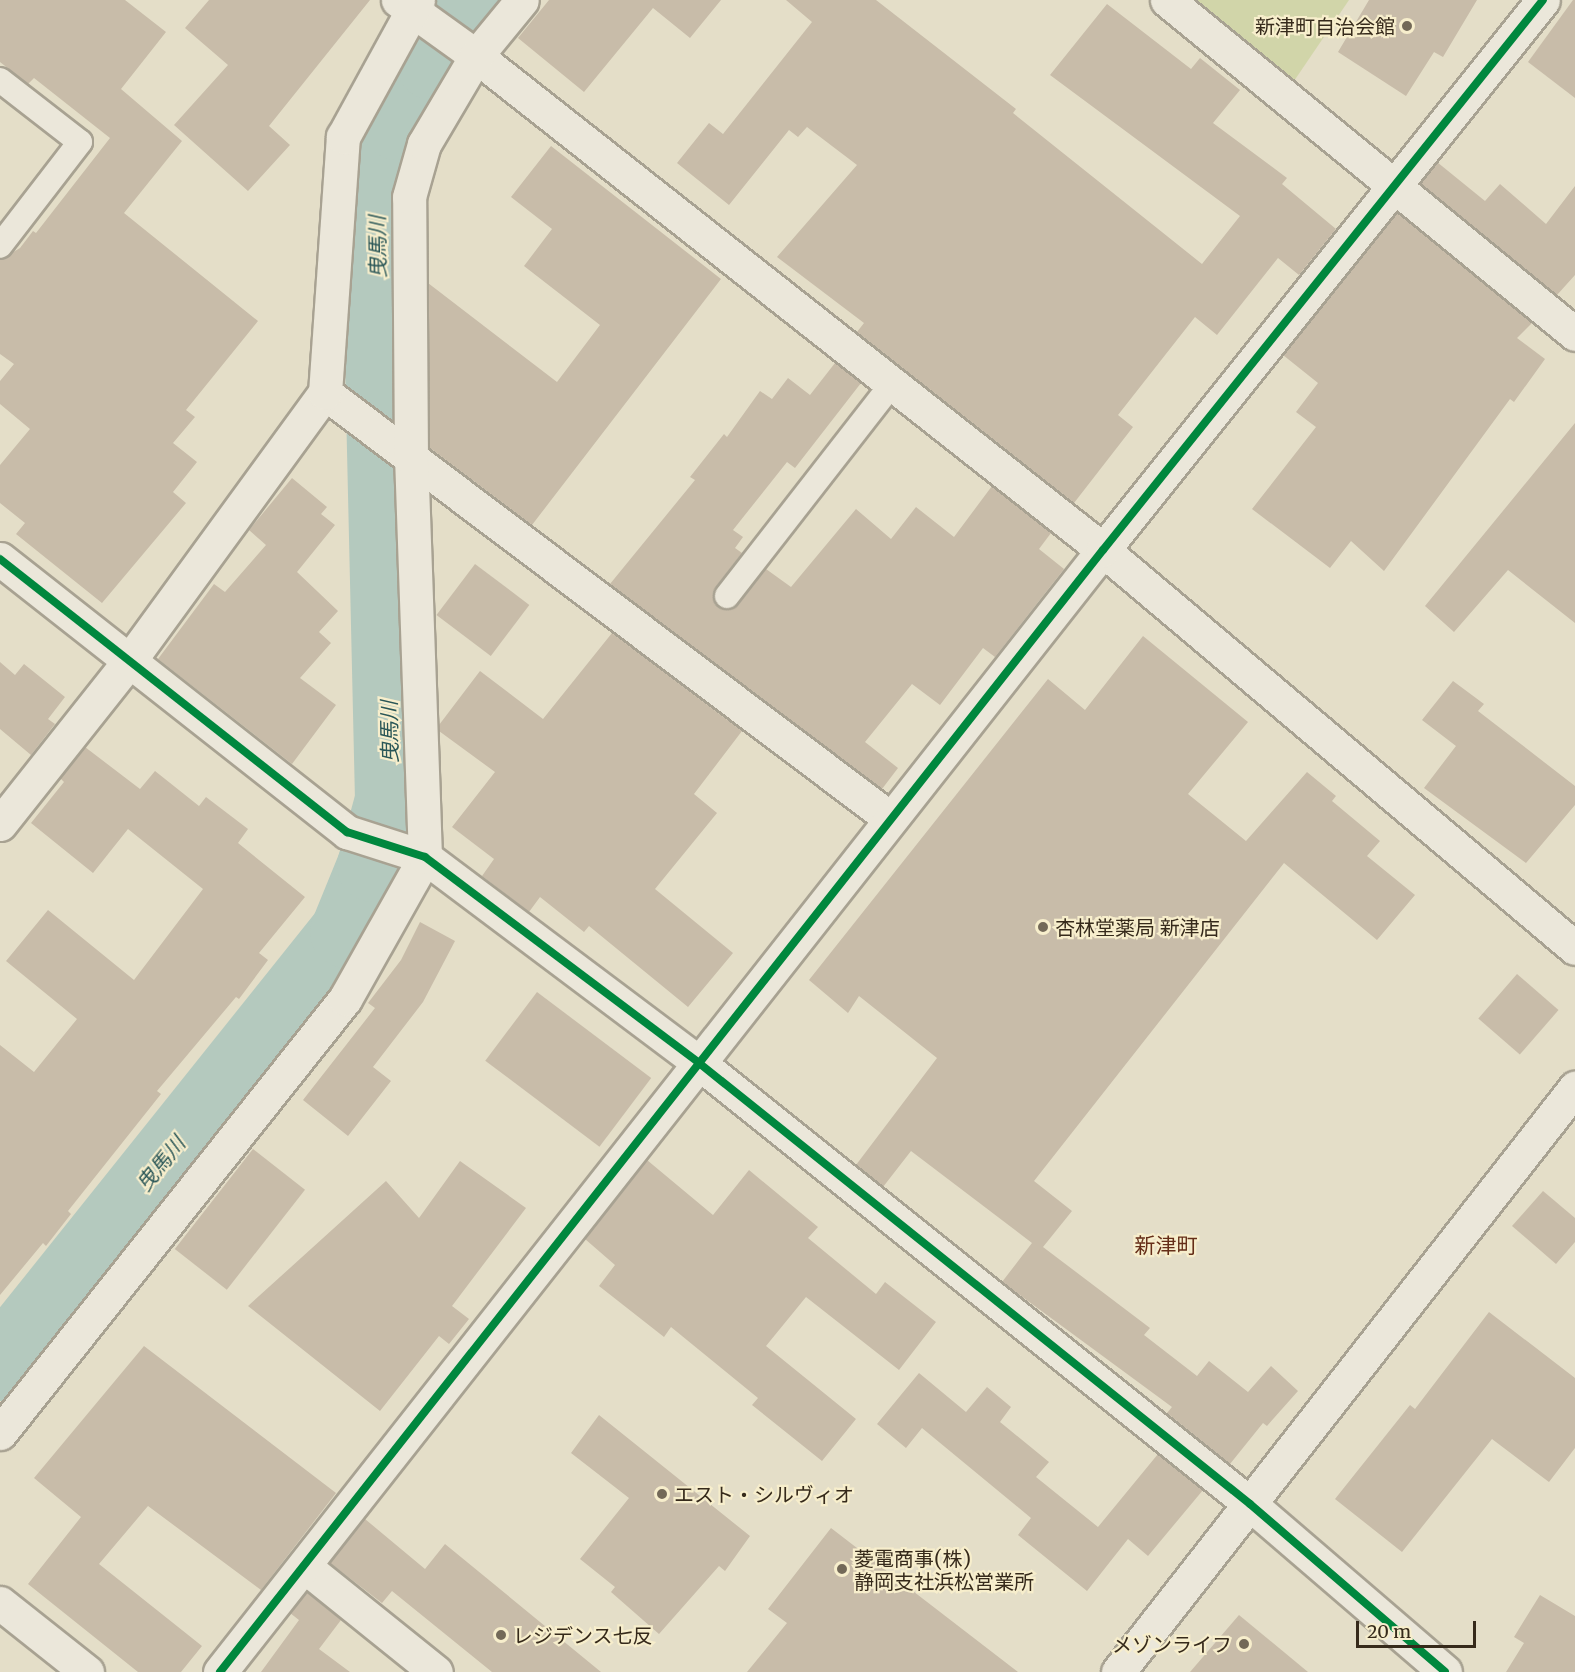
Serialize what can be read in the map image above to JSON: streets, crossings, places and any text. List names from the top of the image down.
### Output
{
  "districts": ["新津町"],
  "water": ["曳馬川"],
  "places": [
    "新津町自治会館",
    "杏林堂薬局 新津店",
    "エスト・シルヴィオ",
    "菱電商事(株) 静岡支社浜松営業所",
    "レジデンス七反",
    "メゾンライフ"
  ],
  "scale_bar": "20 m"
}
